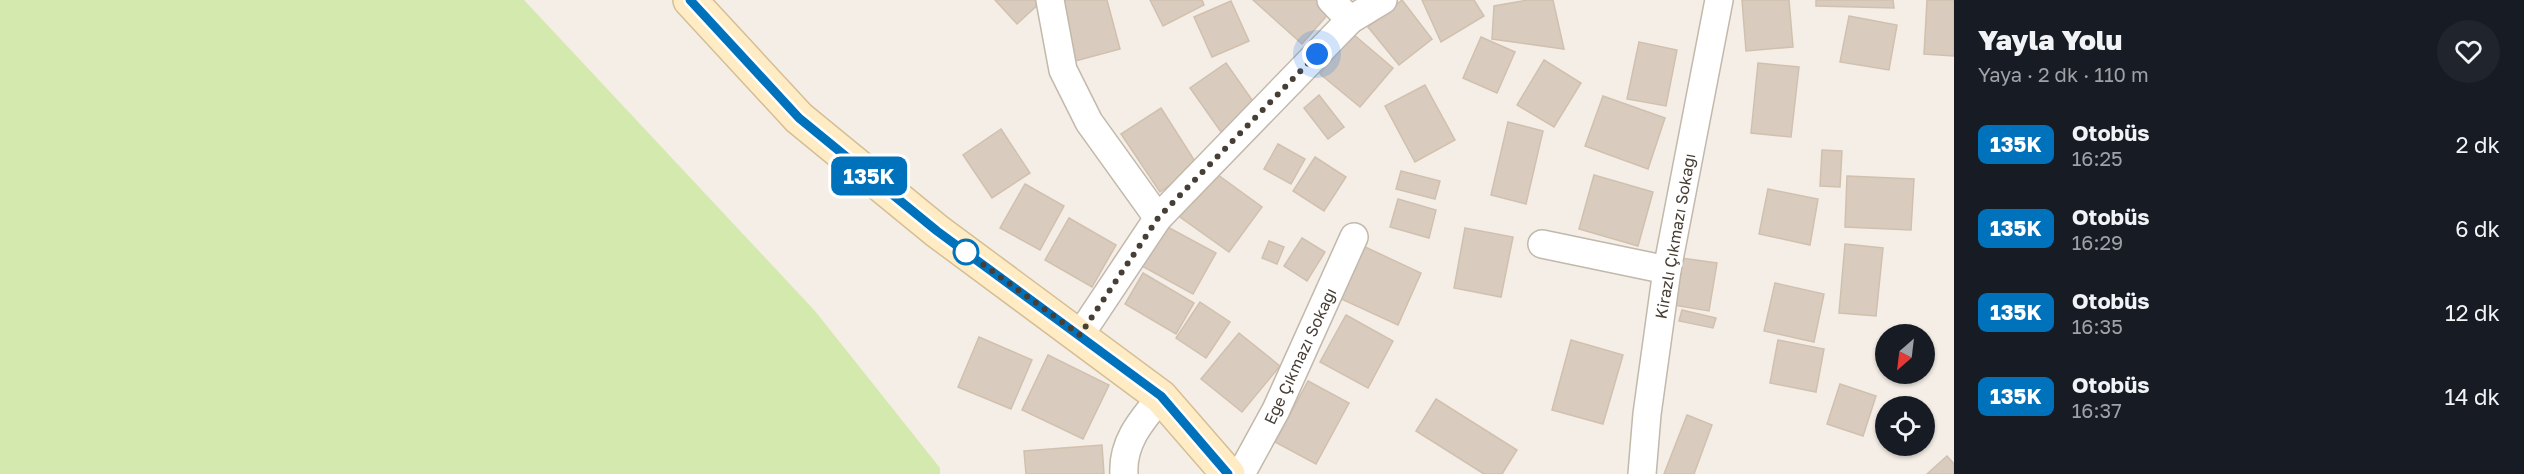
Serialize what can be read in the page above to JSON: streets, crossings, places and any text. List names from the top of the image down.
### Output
{
  "streets": {
    "street": ["Kirazlı Çıkmazı Sokağı", "Ege Çıkmazı Sokağı"]
  },
  "lines": ["bus line 135K"],
  "north": "bottom left",
  "page": {
    "on_map": "135K",
    "heading": ["Yayla Yolu", "Yaya · 2 dk · 110 m"],
    "list": [
      {
        "mark": "135K",
        "name": "Otobüs",
        "note": "16:25",
        "value": "2 dk"
      },
      {
        "mark": "135K",
        "name": "Otobüs",
        "note": "16:29",
        "value": "6 dk"
      },
      {
        "mark": "135K",
        "name": "Otobüs",
        "note": "16:35",
        "value": "12 dk"
      },
      {
        "mark": "135K",
        "name": "Otobüs",
        "note": "16:37",
        "value": "14 dk"
      }
    ]
  }
}
